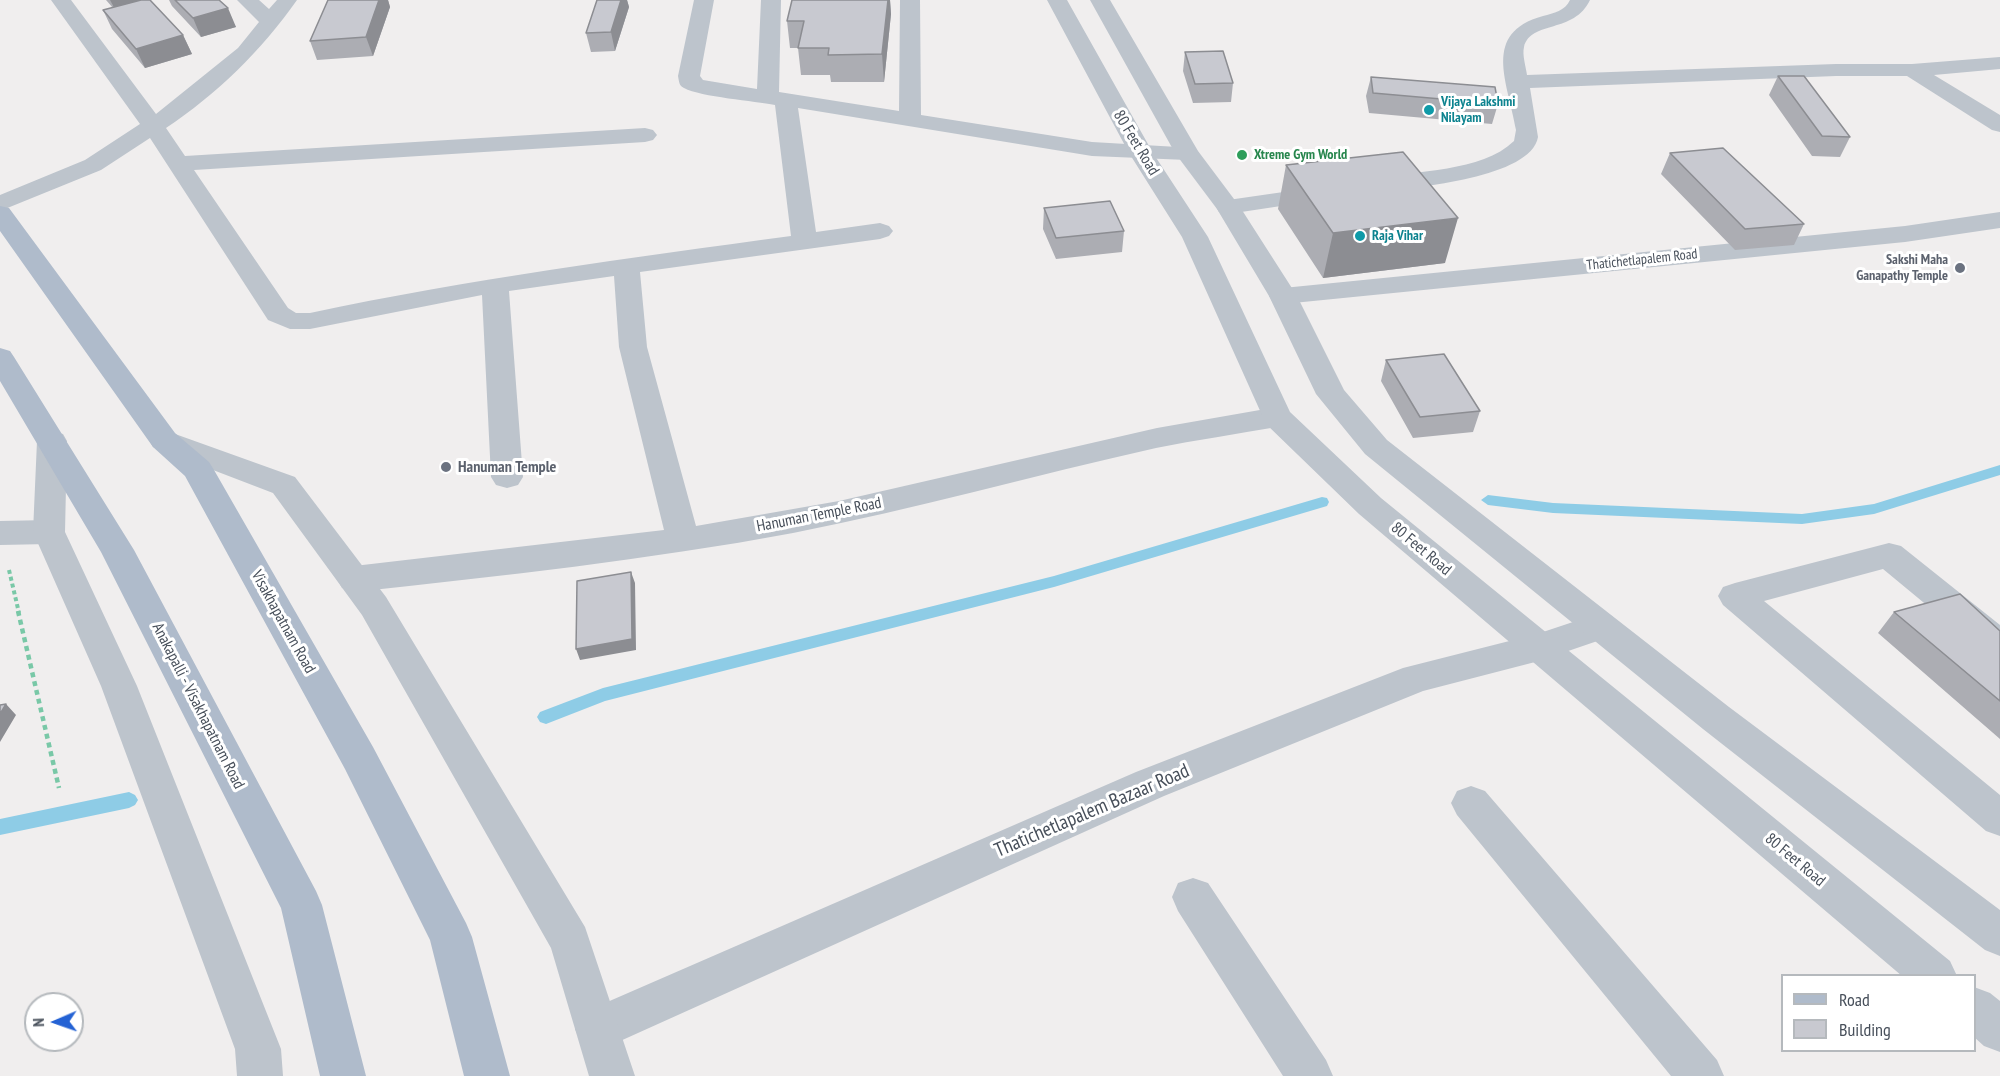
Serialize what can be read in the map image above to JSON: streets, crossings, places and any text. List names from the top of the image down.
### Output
{
  "streets": {
    "main road": ["Visakhapatnam Road", "Anakapalli - Visakhapatnam Road"],
    "street": [
      "80 Feet Road",
      "Thatichetlapalem Road",
      "Hanuman Temple Road",
      "Thatichetlapalem Bazaar Road"
    ]
  },
  "crossings": [
    ["80 Feet Road", "Hanuman Temple Road"],
    ["80 Feet Road", "Thatichetlapalem Bazaar Road"]
  ],
  "places": [
    "Vijaya Lakshmi Nilayam",
    "Xtreme Gym World",
    "Raja Vihar",
    "Sakshi Maha Ganapathy Temple",
    "Hanuman Temple"
  ],
  "legend": ["Road", "Building"],
  "north": "left"
}
